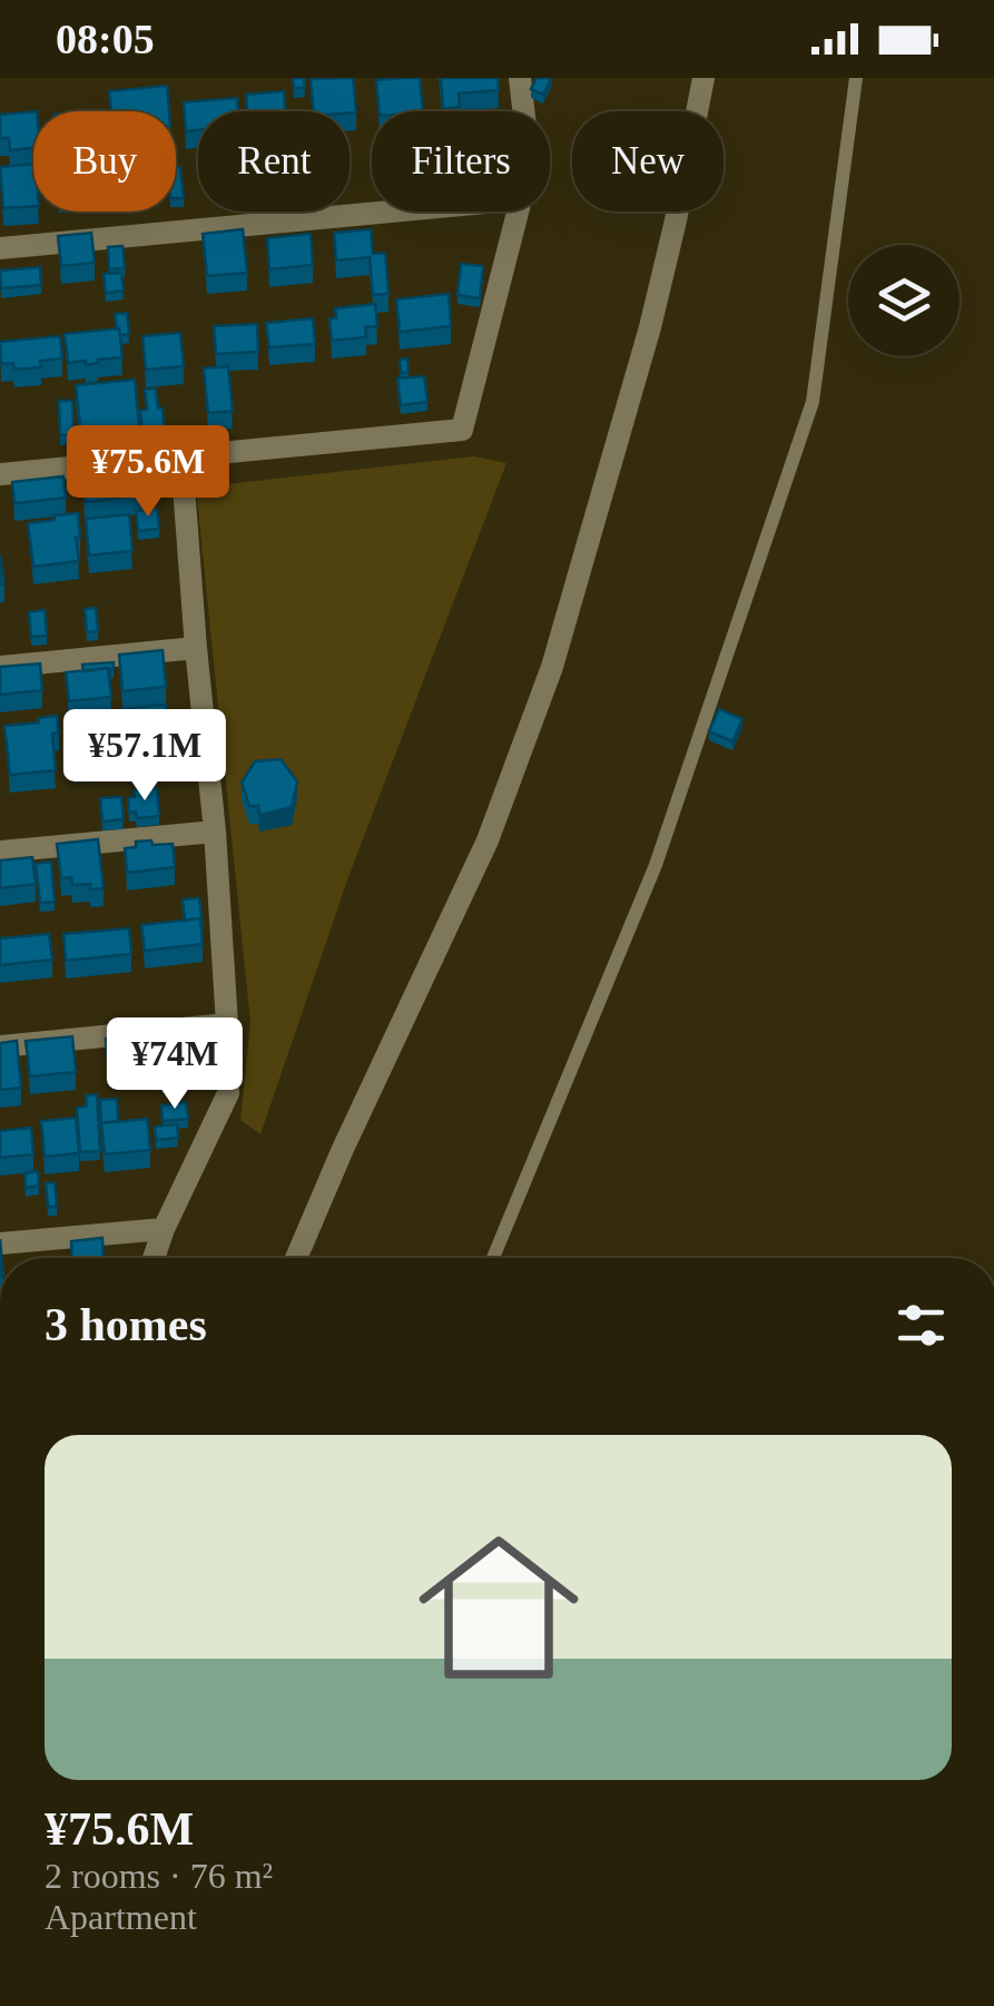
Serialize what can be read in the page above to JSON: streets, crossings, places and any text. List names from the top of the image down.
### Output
{
  "page": {
    "status": "08:05",
    "chip": [
      "Buy",
      "Rent",
      "Filters",
      "New"
    ],
    "price": ["¥75.6M", "¥57.1M", "¥74M"],
    "heading": "3 homes",
    "list": [
      {
        "name": "¥75.6M",
        "note": "2 rooms · 76 m² · Apartment"
      }
    ]
  }
}
